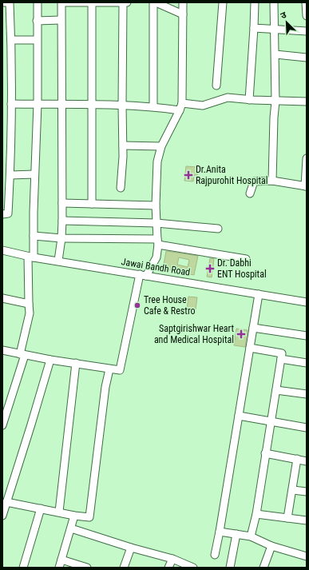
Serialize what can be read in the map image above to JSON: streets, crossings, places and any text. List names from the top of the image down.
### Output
{
  "streets": {
    "street": ["Jawai Bandh Road"]
  },
  "places": {
    "health": ["Dr.Anita Rajpurohit Hospital", "Dr. Dabhi ENT Hospital", "Saptgirishwar Heart and Medical Hospital"],
    "other": ["Tree House Cafe & Restro"]
  },
  "north": "top left"
}
